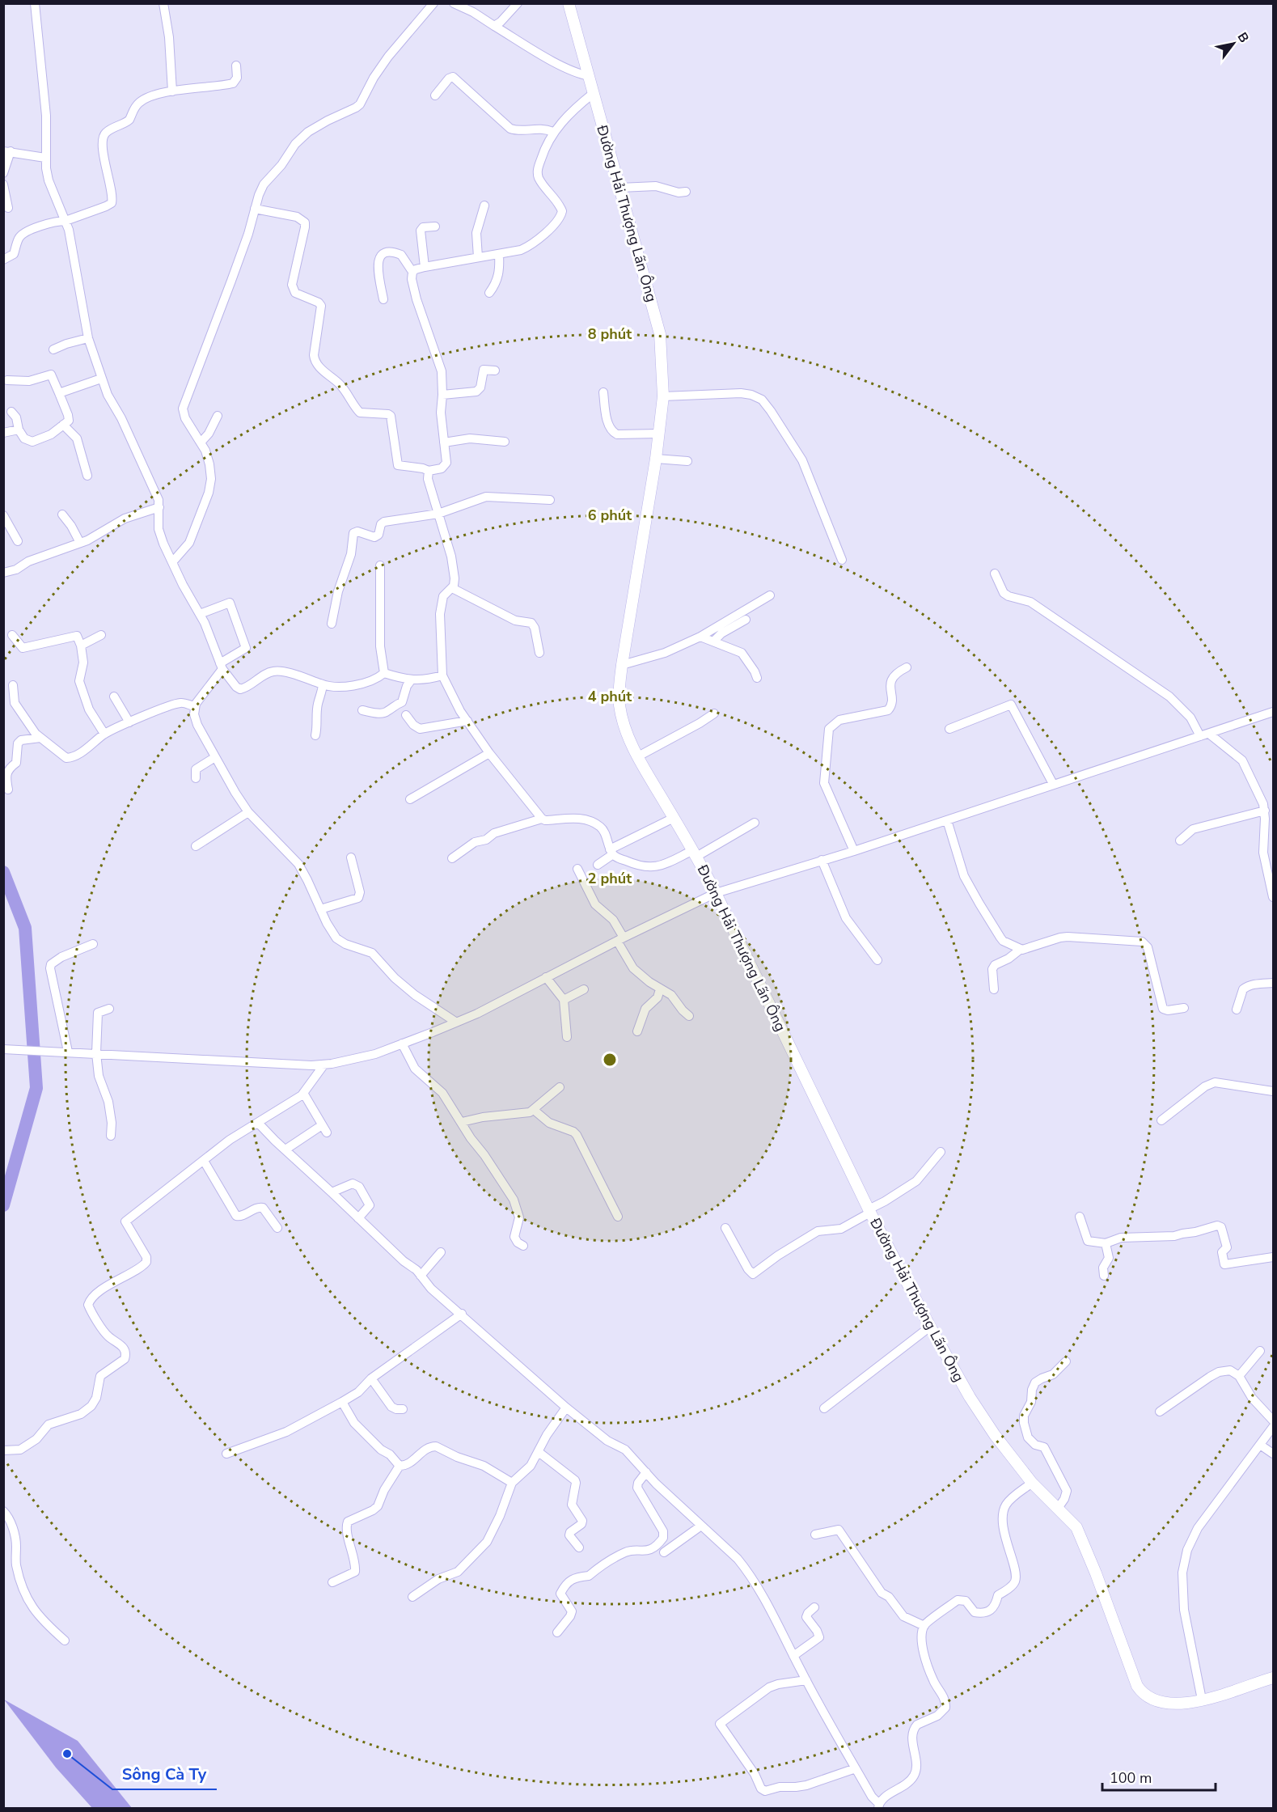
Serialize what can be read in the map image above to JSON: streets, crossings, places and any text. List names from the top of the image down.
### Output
{
  "streets": {
    "street": ["Đường Hải Thượng Lãn Ông"]
  },
  "places": ["Sông Cà Ty"],
  "scale_bar": "100 m",
  "north": "top right",
  "rings": [
    "8 phút",
    "6 phút",
    "4 phút",
    "2 phút"
  ]
}
